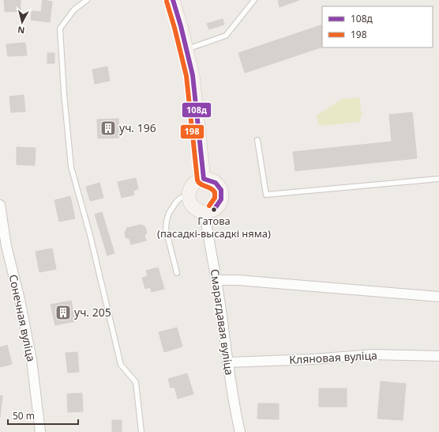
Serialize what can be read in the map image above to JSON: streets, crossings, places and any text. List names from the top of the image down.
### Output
{
  "streets": {
    "street": ["Сонечная вуліца", "Смарагдавая вуліца", "Кляновая вуліца"]
  },
  "crossings": [
    ["Смарагдавая вуліца", "Кляновая вуліца"]
  ],
  "places": {
    "building": ["уч. 196", "уч. 205"],
    "other": ["Гатова (пасадкі-высадкі няма)"]
  },
  "lines": ["transit line 108д", "transit line 198"],
  "legend": ["108д", "198"],
  "scale_bar": "50 m",
  "north": "bottom"
}
